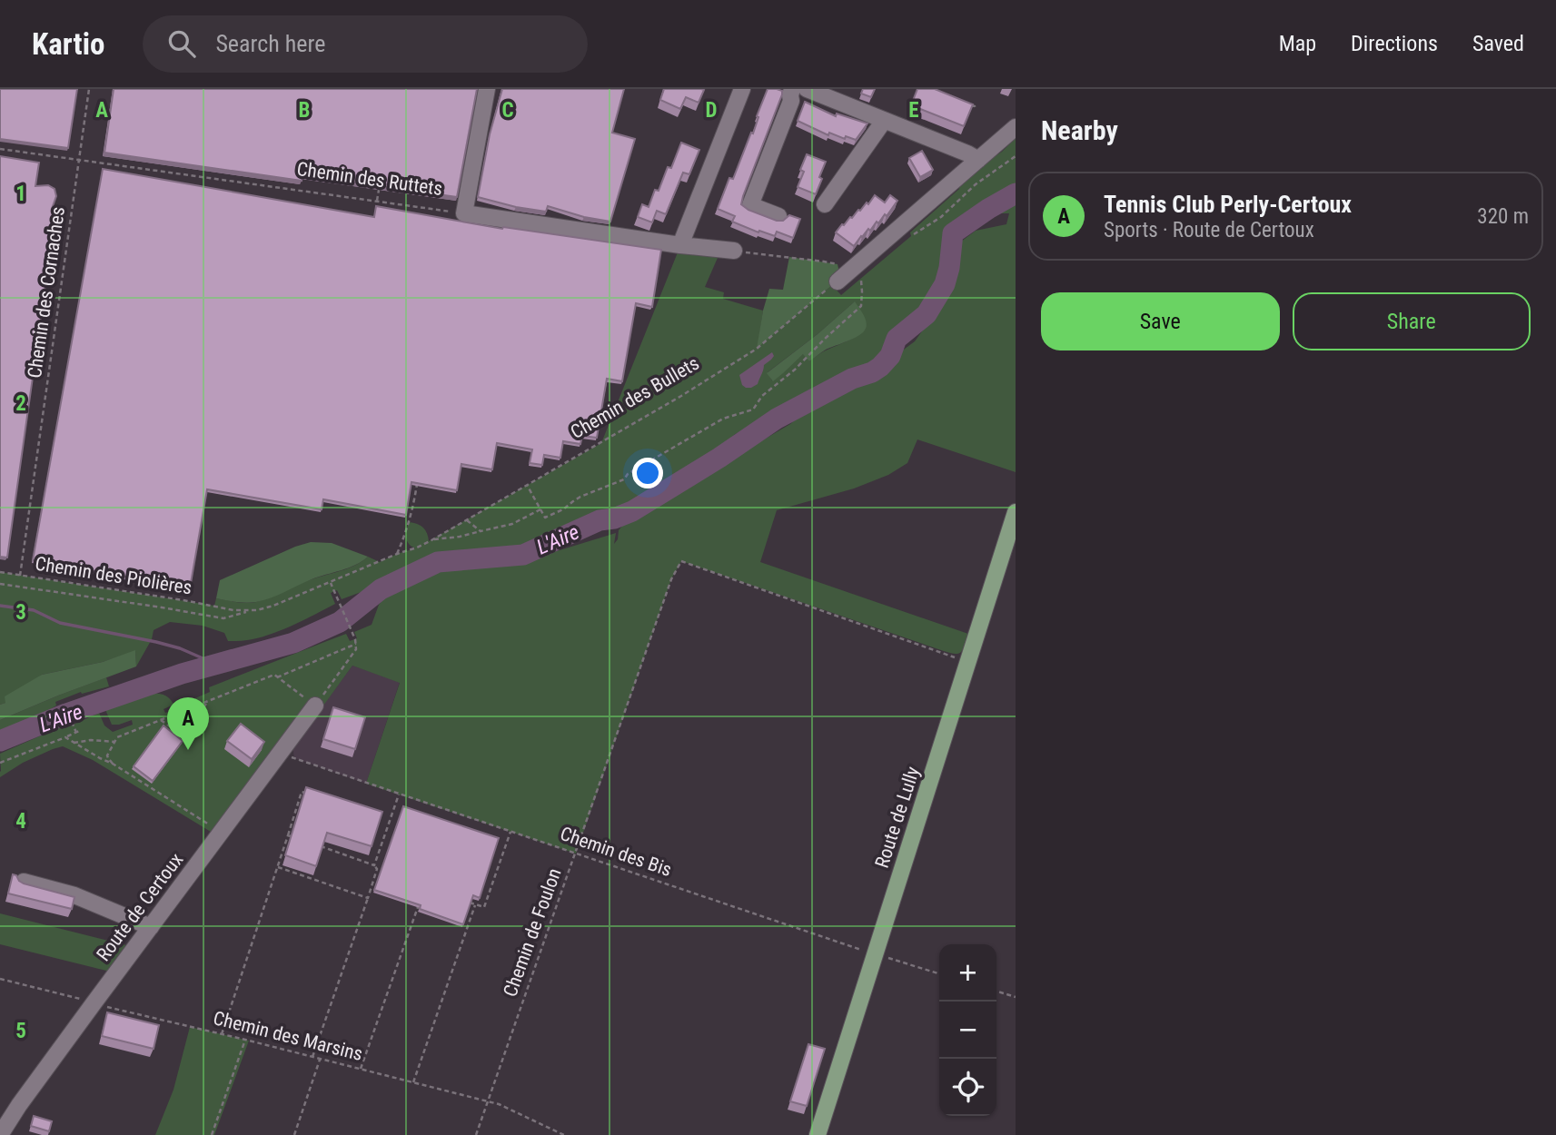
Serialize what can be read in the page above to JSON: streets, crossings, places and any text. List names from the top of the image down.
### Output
{
  "streets": {
    "main road": ["Route de Lully"],
    "street": ["Chemin des Ruttets", "Route de Certoux"],
    "path": [
      "Chemin des Cornaches",
      "Chemin des Bullets",
      "Chemin des Piolières",
      "Chemin des Bis",
      "Chemin de Foulon",
      "Chemin des Marsins"
    ]
  },
  "crossings": [
    ["Chemin des Ruttets", "Chemin des Cornaches"],
    ["Chemin des Cornaches", "Chemin des Piolières"],
    ["Chemin des Bullets", "Chemin des Piolières"],
    ["Route de Lully", "Chemin des Bis"],
    ["Chemin des Bis", "Route de Certoux"],
    ["Chemin des Bis", "Chemin de Foulon"],
    ["Route de Certoux", "Chemin des Marsins"],
    ["Chemin de Foulon", "Chemin des Marsins"]
  ],
  "water": ["L'Aire"],
  "page": {
    "header": "Kartio",
    "search": "Search here",
    "nav": ["Map", "Directions", "Saved"],
    "heading": "Nearby",
    "list": [
      {
        "mark": "A",
        "name": "Tennis Club Perly-Certoux",
        "note": "Sports · Route de Certoux",
        "value": "320 m"
      }
    ],
    "buttons": ["Save", "Share"],
    "pins": "A",
    "map_buttons": ["+", "−"]
  },
  "grid": {
    "columns": [
      "A",
      "B",
      "C",
      "D",
      "E"
    ],
    "rows": [
      "1",
      "2",
      "3",
      "4",
      "5"
    ]
  }
}
